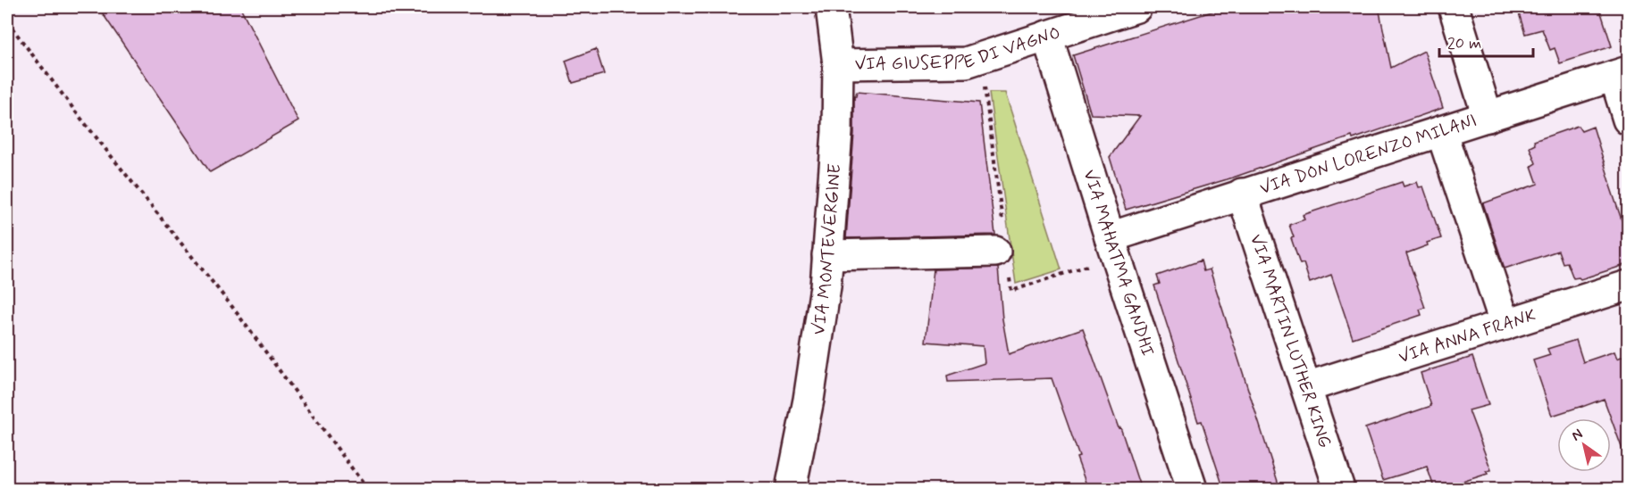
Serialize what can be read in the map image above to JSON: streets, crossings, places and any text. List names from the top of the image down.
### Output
{
  "streets": {
    "street": [
      "VIA GIUSEPPE DI VAGNO",
      "VIA DON LORENZO MILANI",
      "VIA MONTEVERGINE",
      "VIA MAHATMA GANDHI",
      "VIA ANNA FRANK",
      "VIA MARTIN LUTHER KING"
    ]
  },
  "crossings": [
    ["VIA GIUSEPPE DI VAGNO", "VIA MONTEVERGINE"],
    ["VIA GIUSEPPE DI VAGNO", "VIA MAHATMA GANDHI"],
    ["VIA DON LORENZO MILANI", "VIA MAHATMA GANDHI"],
    ["VIA DON LORENZO MILANI", "VIA MARTIN LUTHER KING"],
    ["VIA ANNA FRANK", "VIA MARTIN LUTHER KING"]
  ],
  "scale_bar": "20 m",
  "north": "top left"
}
